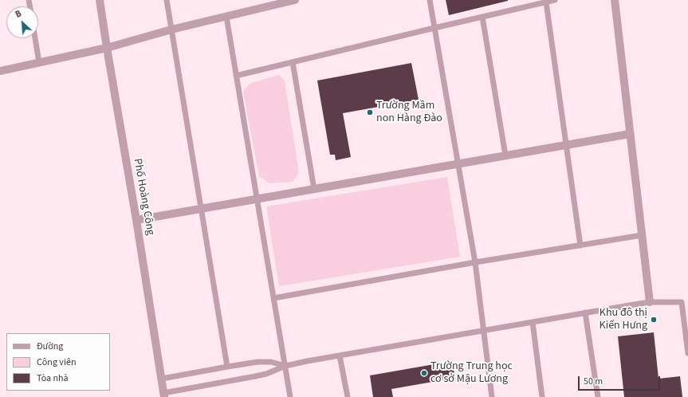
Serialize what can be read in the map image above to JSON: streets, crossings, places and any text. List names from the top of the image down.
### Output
{
  "streets": {
    "street": ["Phố Hoàng Công"]
  },
  "places": ["Trường Mầm non Hàng Đào", "Khu đô thị Kiến Hưng", "Trường Trung học cơ sở Mậu Lương"],
  "legend": ["Đường", "Công viên", "Tòa nhà"],
  "scale_bar": "50 m",
  "north": "top left"
}
